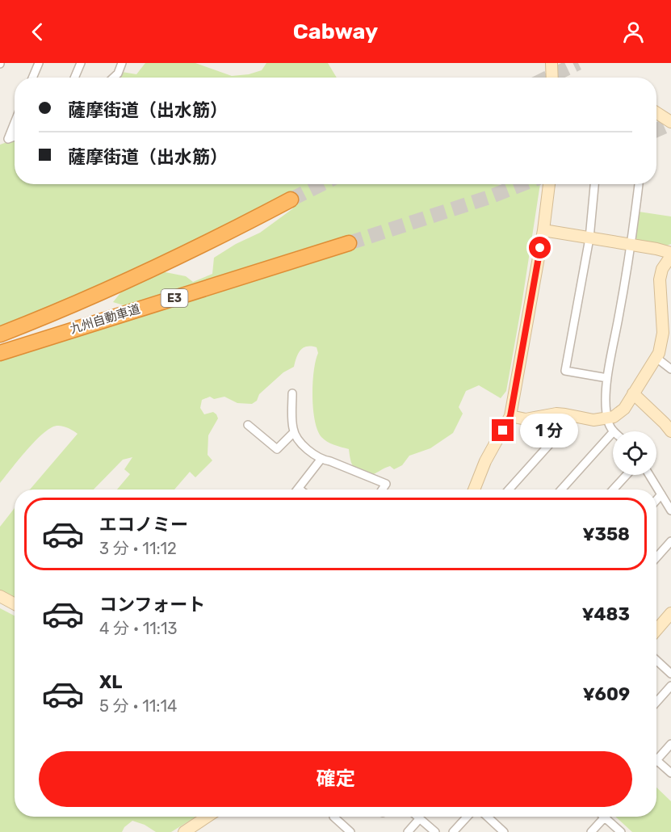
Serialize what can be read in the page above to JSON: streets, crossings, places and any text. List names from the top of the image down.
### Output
{
  "streets": {
    "highway": ["E3", "九州自動車道"]
  },
  "page": {
    "header": "Cabway",
    "banner": ["薩摩街道（出水筋）", "薩摩街道（出水筋）"],
    "bubble": "1 分",
    "list": [
      {
        "name": "エコノミー",
        "note": "3 分 · 11:12",
        "value": "¥358"
      },
      {
        "name": "コンフォート",
        "note": "4 分 · 11:13",
        "value": "¥483"
      },
      {
        "name": "XL",
        "note": "5 分 · 11:14",
        "value": "¥609"
      }
    ],
    "buttons": "確定"
  }
}
